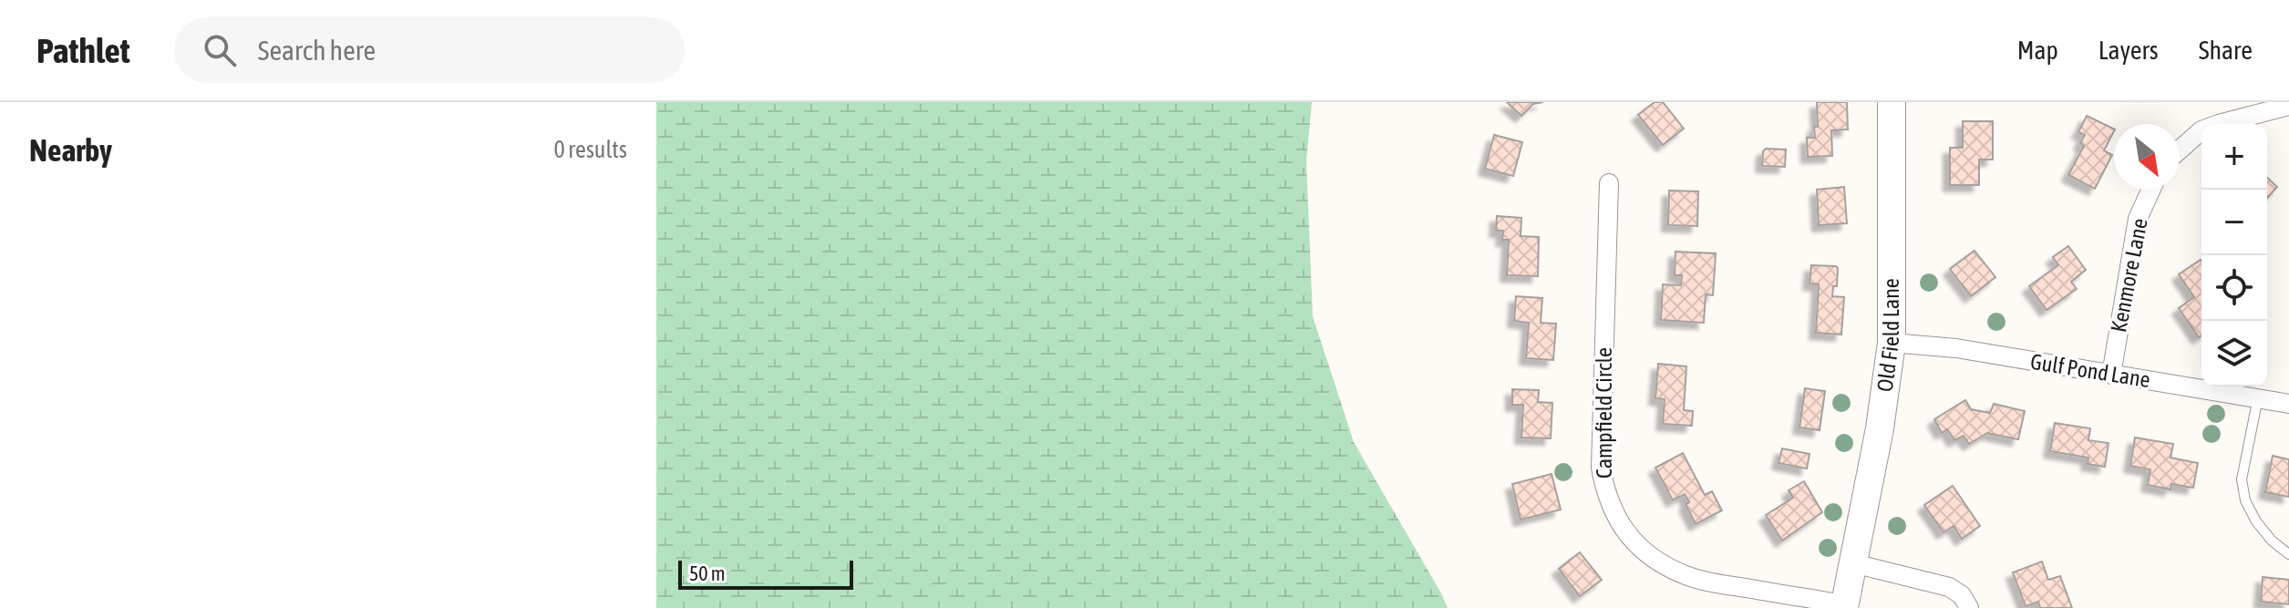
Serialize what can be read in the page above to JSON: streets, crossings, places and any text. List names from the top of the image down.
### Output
{
  "streets": {
    "street": [
      "Kenmore Lane",
      "Old Field Lane",
      "Gulf Pond Lane",
      "Campfield Circle"
    ]
  },
  "crossings": [
    ["Kenmore Lane", "Gulf Pond Lane"],
    ["Old Field Lane", "Gulf Pond Lane"],
    ["Old Field Lane", "Campfield Circle"]
  ],
  "scale_bar": "50 m",
  "north": "bottom right",
  "page": {
    "header": "Pathlet",
    "search": "Search here",
    "nav": ["Map", "Layers", "Share"],
    "heading": ["Nearby", "0 results"],
    "map_buttons": ["+", "−"],
    "scale": "50 m"
  }
}
